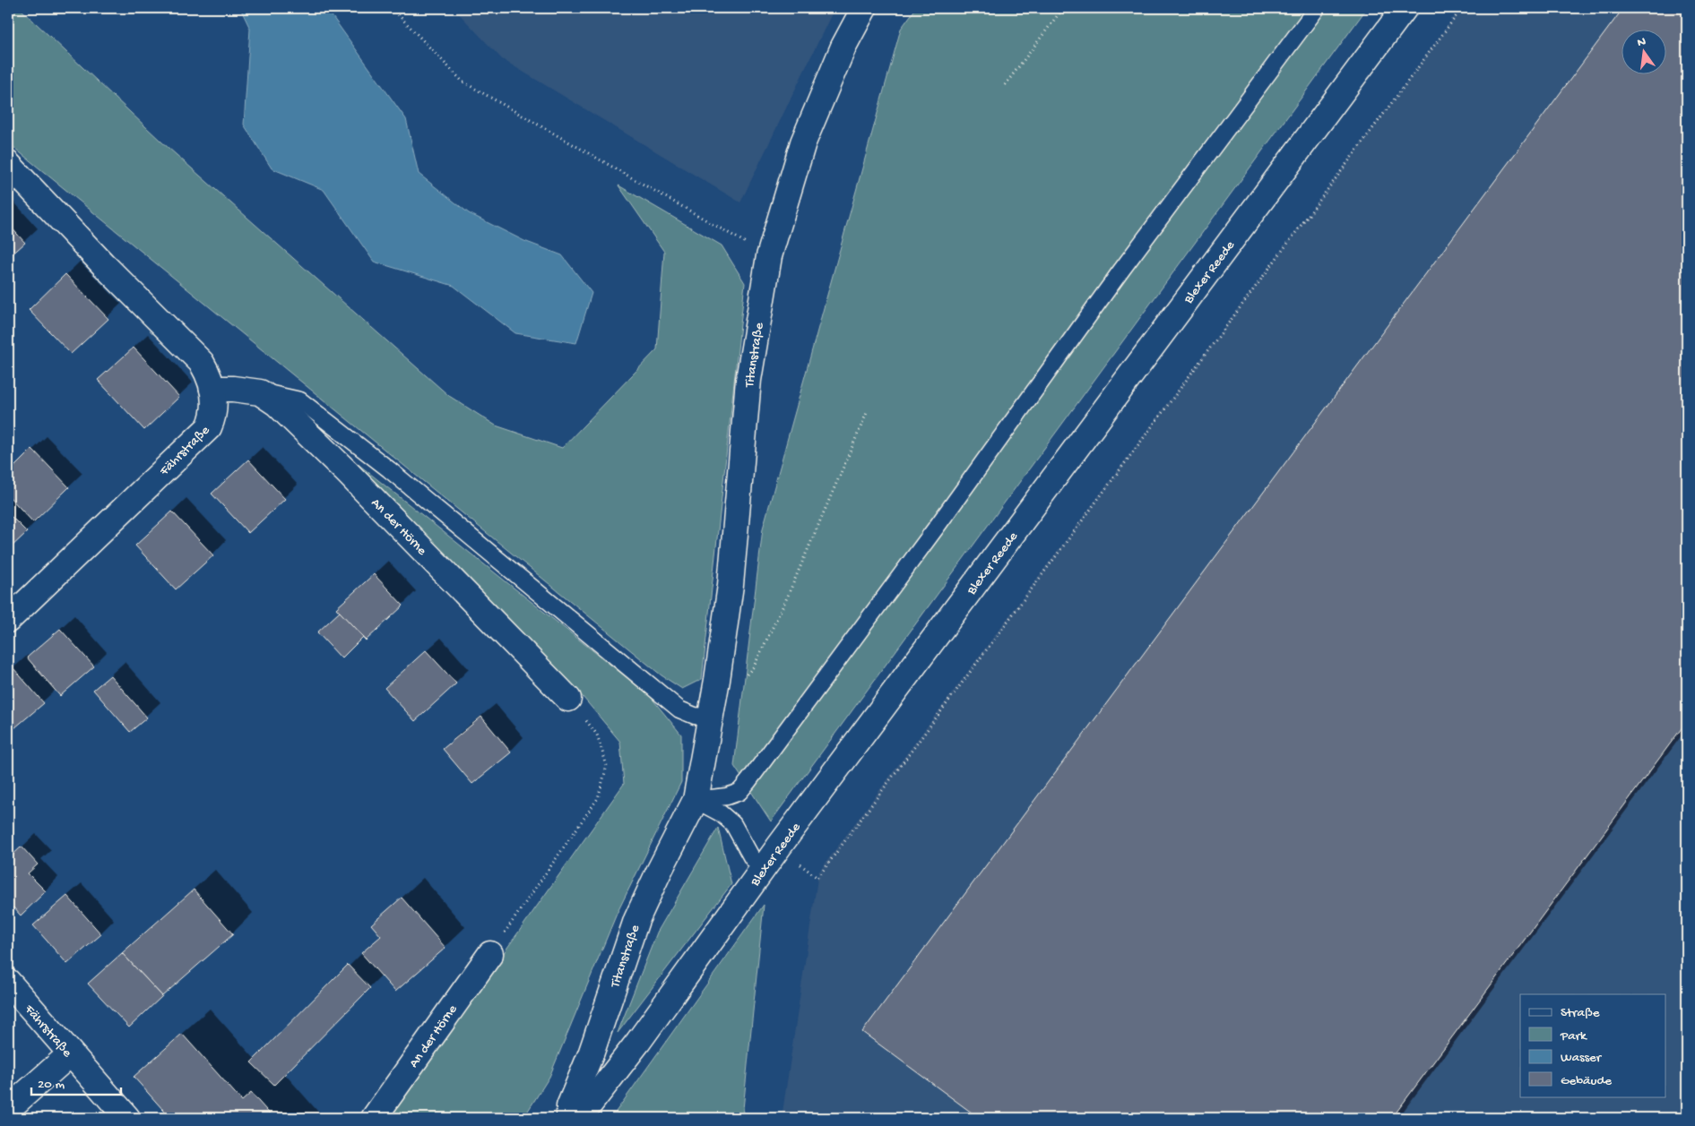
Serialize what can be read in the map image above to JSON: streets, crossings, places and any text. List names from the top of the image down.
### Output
{
  "streets": {
    "street": [
      "Blexer Reede",
      "Titanstraße",
      "Fährstraße",
      "An der Hörne"
    ]
  },
  "crossings": [
    ["Fährstraße", "An der Hörne"]
  ],
  "legend": [
    "Straße",
    "Park",
    "Wasser",
    "Gebäude"
  ],
  "scale_bar": "20 m",
  "north": "top"
}
